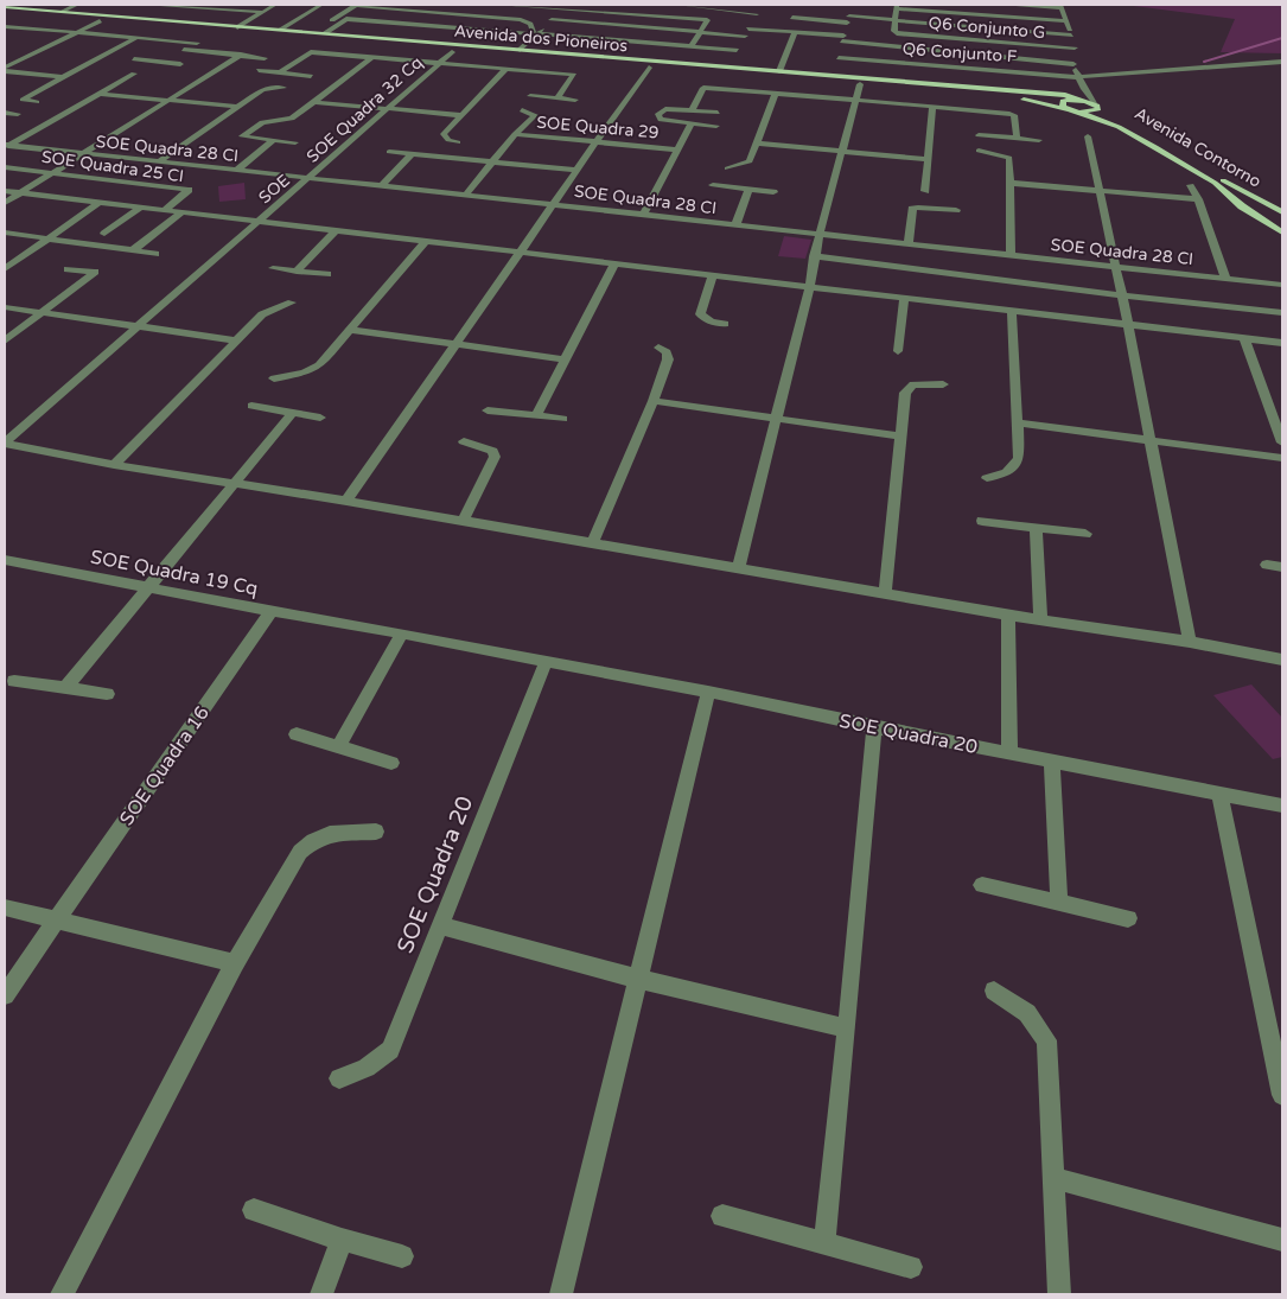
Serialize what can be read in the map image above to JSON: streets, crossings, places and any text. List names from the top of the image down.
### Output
{
  "streets": {
    "main road": ["Avenida dos Pioneiros", "Avenida Contorno"],
    "street": [
      "Q6 Conjunto G",
      "Q6 Conjunto F",
      "SOE Quadra 32 Cq",
      "SOE Quadra 29",
      "SOE Quadra 28 CI",
      "SOE Quadra 25 CI",
      "SOE",
      "SOE Quadra 19 Cq",
      "SOE Quadra 20",
      "SOE Quadra 16"
    ]
  },
  "crossings": [
    ["Avenida dos Pioneiros", "SOE Quadra 32 Cq"],
    ["Avenida dos Pioneiros", "Avenida Contorno"],
    ["SOE Quadra 32 Cq", "SOE Quadra 28 CI"],
    ["SOE Quadra 32 Cq", "SOE"],
    ["SOE Quadra 29", "SOE Quadra 28 CI"],
    ["SOE Quadra 28 CI", "SOE"],
    ["SOE Quadra 19 Cq", "SOE Quadra 20"],
    ["SOE Quadra 19 Cq", "SOE Quadra 16"]
  ]
}
